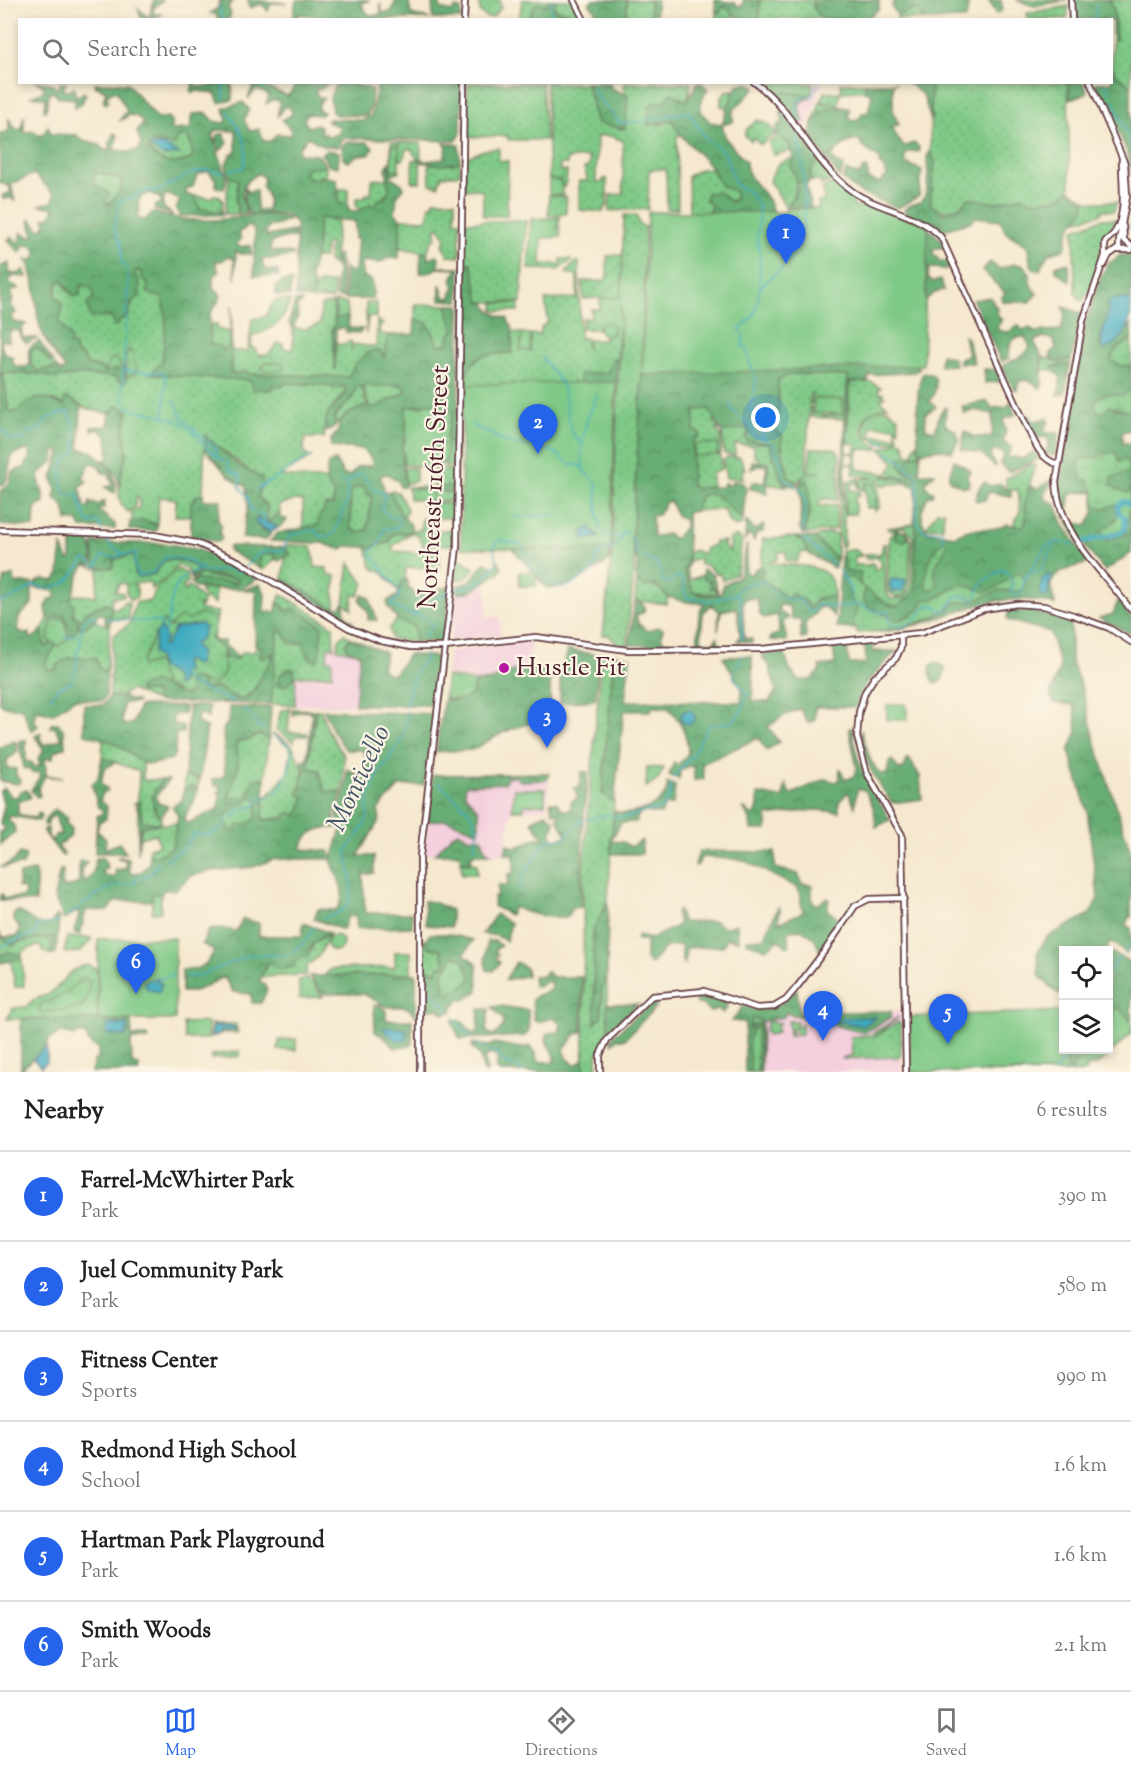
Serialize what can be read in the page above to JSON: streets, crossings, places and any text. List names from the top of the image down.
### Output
{
  "streets": {
    "street": ["Northeast 116th Street"]
  },
  "water": ["Monticello"],
  "places": ["Hustle Fit"],
  "page": {
    "search": "Search here",
    "pins": [
      "1",
      "2",
      "3",
      "6",
      "4",
      "5"
    ],
    "heading": ["Nearby", "6 results"],
    "list": [
      {
        "mark": "1",
        "name": "Farrel-McWhirter Park",
        "note": "Park",
        "value": "390 m"
      },
      {
        "mark": "2",
        "name": "Juel Community Park",
        "note": "Park",
        "value": "580 m"
      },
      {
        "mark": "3",
        "name": "Fitness Center",
        "note": "Sports",
        "value": "990 m"
      },
      {
        "mark": "4",
        "name": "Redmond High School",
        "note": "School",
        "value": "1.6 km"
      },
      {
        "mark": "5",
        "name": "Hartman Park Playground",
        "note": "Park",
        "value": "1.6 km"
      },
      {
        "mark": "6",
        "name": "Smith Woods",
        "note": "Park",
        "value": "2.1 km"
      }
    ],
    "nav": ["Map", "Directions", "Saved"]
  }
}
